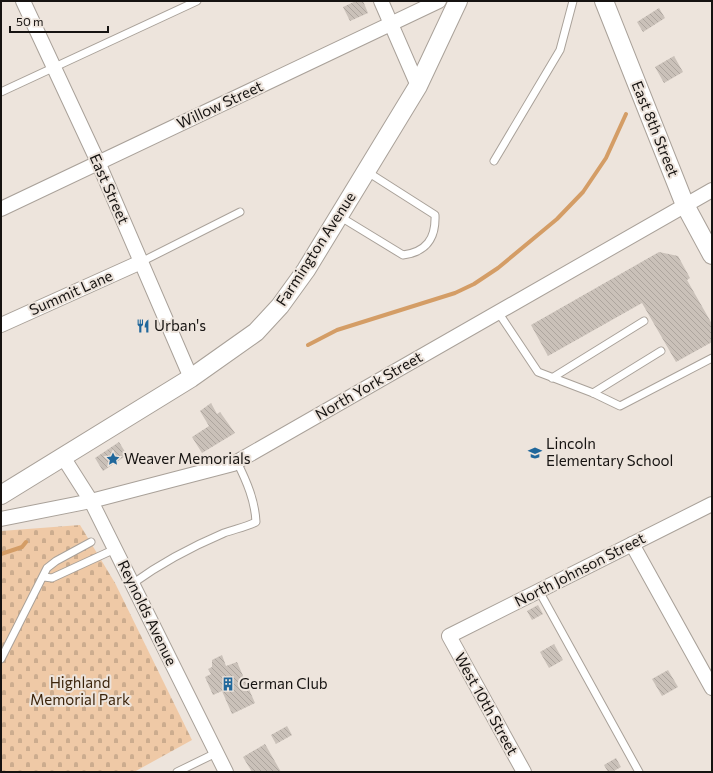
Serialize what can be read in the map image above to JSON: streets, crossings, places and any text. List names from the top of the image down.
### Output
{
  "streets": {
    "street": [
      "Willow Street",
      "East 8th Street",
      "East Street",
      "Farmington Avenue",
      "Summit Lane",
      "North York Street",
      "North Johnson Street",
      "Reynolds Avenue",
      "West 10th Street"
    ]
  },
  "crossings": [
    ["Willow Street", "East Street"],
    ["East 8th Street", "North York Street"],
    ["East Street", "Farmington Avenue"],
    ["East Street", "Summit Lane"],
    ["Farmington Avenue", "Reynolds Avenue"],
    ["North York Street", "Reynolds Avenue"],
    ["North Johnson Street", "West 10th Street"]
  ],
  "parks": ["Highland Memorial Park"],
  "places": {
    "restaurant": ["Urban's"],
    "school or university": ["Lincoln Elementary School"],
    "place": ["Weaver Memorials"],
    "building": ["German Club"]
  },
  "scale_bar": "50 m"
}
